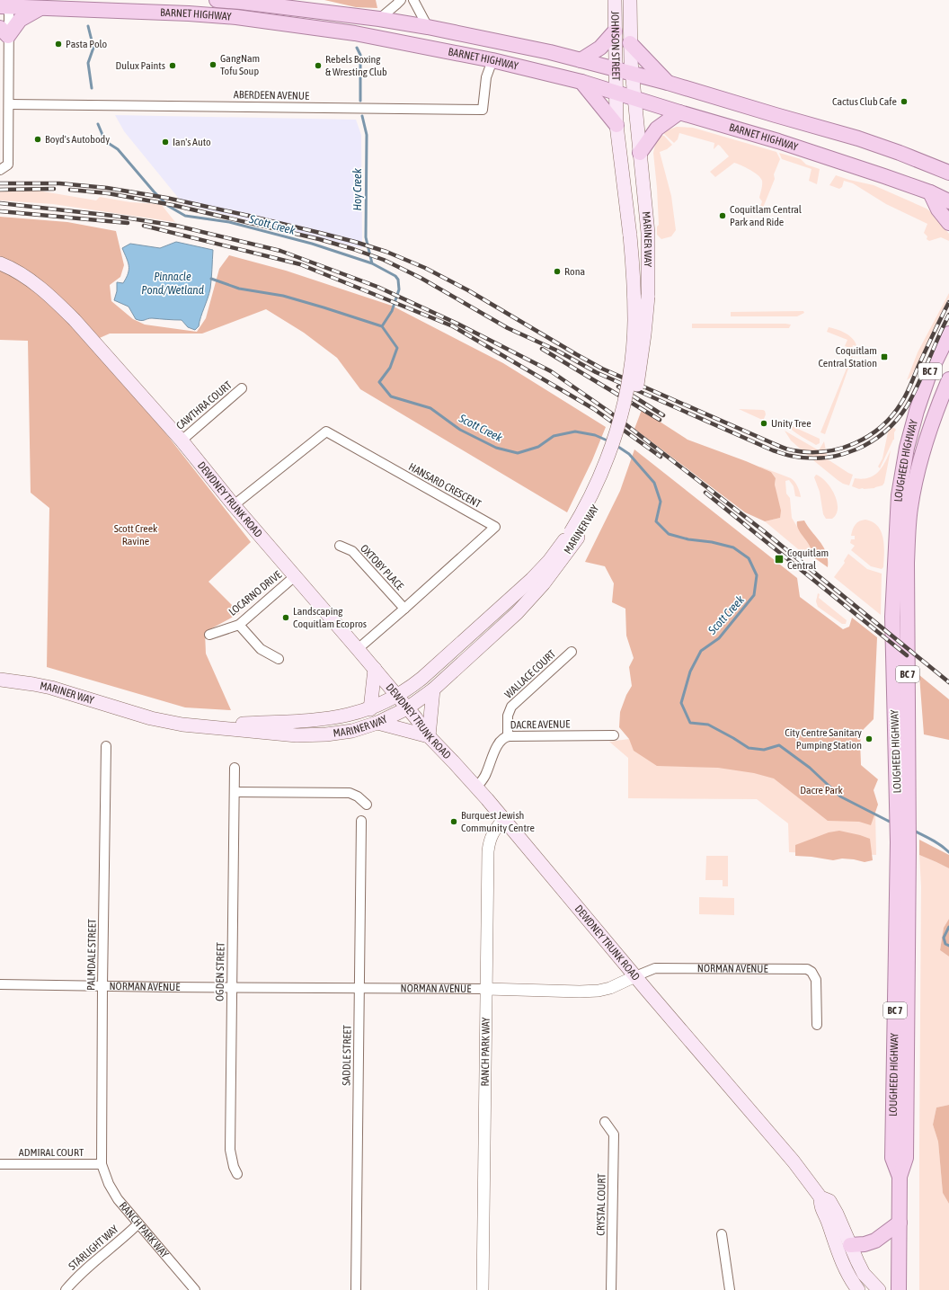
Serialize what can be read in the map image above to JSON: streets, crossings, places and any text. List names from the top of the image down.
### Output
{
  "streets": {
    "main road": [
      "BARNET HIGHWAY",
      "JOHNSON STREET",
      "MARINER WAY",
      "BC 7",
      "LOUGHEED HIGHWAY",
      "DEWDNEY TRUNK ROAD"
    ],
    "street": [
      "ABERDEEN AVENUE",
      "CAWTHRA COURT",
      "HANSARD CRESCENT",
      "OXTOBY PLACE",
      "LOCARNO DRIVE",
      "WALLACE COURT",
      "DACRE AVENUE",
      "PALMDALE STREET",
      "NORMAN AVENUE",
      "OGDEN STREET",
      "RANCH PARK WAY",
      "SADDLE STREET",
      "ADMIRAL COURT",
      "CRYSTAL COURT",
      "STARLIGHT WAY"
    ]
  },
  "crossings": [
    ["BARNET HIGHWAY", "JOHNSON STREET"],
    ["BARNET HIGHWAY", "ABERDEEN AVENUE"],
    ["BARNET HIGHWAY", "MARINER WAY"],
    ["JOHNSON STREET", "MARINER WAY"],
    ["MARINER WAY", "DEWDNEY TRUNK ROAD"],
    ["CAWTHRA COURT", "DEWDNEY TRUNK ROAD"],
    ["HANSARD CRESCENT", "DEWDNEY TRUNK ROAD"],
    ["HANSARD CRESCENT", "OXTOBY PLACE"],
    ["DEWDNEY TRUNK ROAD", "LOCARNO DRIVE"],
    ["DEWDNEY TRUNK ROAD", "DACRE AVENUE"],
    ["DEWDNEY TRUNK ROAD", "NORMAN AVENUE"],
    ["DEWDNEY TRUNK ROAD", "RANCH PARK WAY"],
    ["WALLACE COURT", "DACRE AVENUE"],
    ["PALMDALE STREET", "NORMAN AVENUE"],
    ["PALMDALE STREET", "RANCH PARK WAY"],
    ["PALMDALE STREET", "ADMIRAL COURT"],
    ["NORMAN AVENUE", "OGDEN STREET"],
    ["NORMAN AVENUE", "RANCH PARK WAY"],
    ["NORMAN AVENUE", "SADDLE STREET"],
    ["RANCH PARK WAY", "ADMIRAL COURT"],
    ["RANCH PARK WAY", "STARLIGHT WAY"]
  ],
  "water": ["Hoy Creek", "Scott Creek", "Pinnacle Pond/Wetland"],
  "parks": ["Scott Creek Ravine", "Dacre Park"],
  "places": {
    "other": [
      "Pasta Polo",
      "GangNam Tofu Soup",
      "Dulux Paints",
      "Rebels Boxing & Wresting Club",
      "Cactus Club Cafe",
      "Boyd's Autobody",
      "Ian's Auto",
      "Coquitlam Central Park and Ride",
      "Rona",
      "Unity Tree",
      "Landscaping Coquitlam Ecopros",
      "City Centre Sanitary Pumping Station",
      "Burquest Jewish Community Centre"
    ],
    "transit": ["Coquitlam Central Station", "Coquitlam Central"]
  }
}
